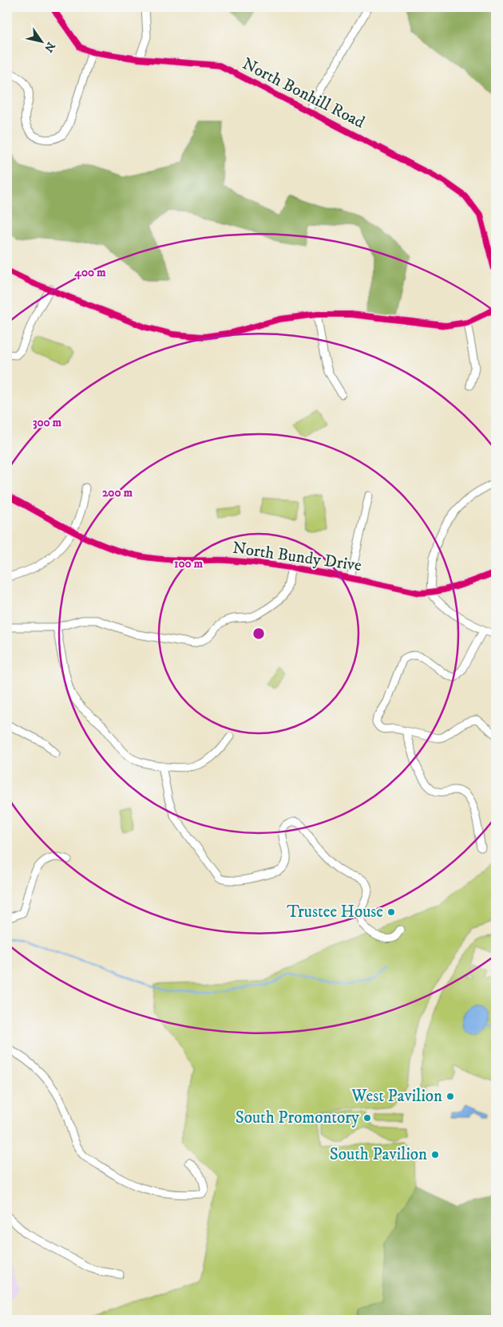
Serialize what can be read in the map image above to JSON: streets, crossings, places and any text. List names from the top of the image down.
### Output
{
  "streets": {
    "street": ["North Bonhill Road", "North Bundy Drive"]
  },
  "places": [
    "Trustee House",
    "West Pavilion",
    "South Promontory",
    "South Pavilion"
  ],
  "north": "bottom right",
  "rings": [
    "400 m",
    "300 m",
    "200 m",
    "100 m"
  ]
}
